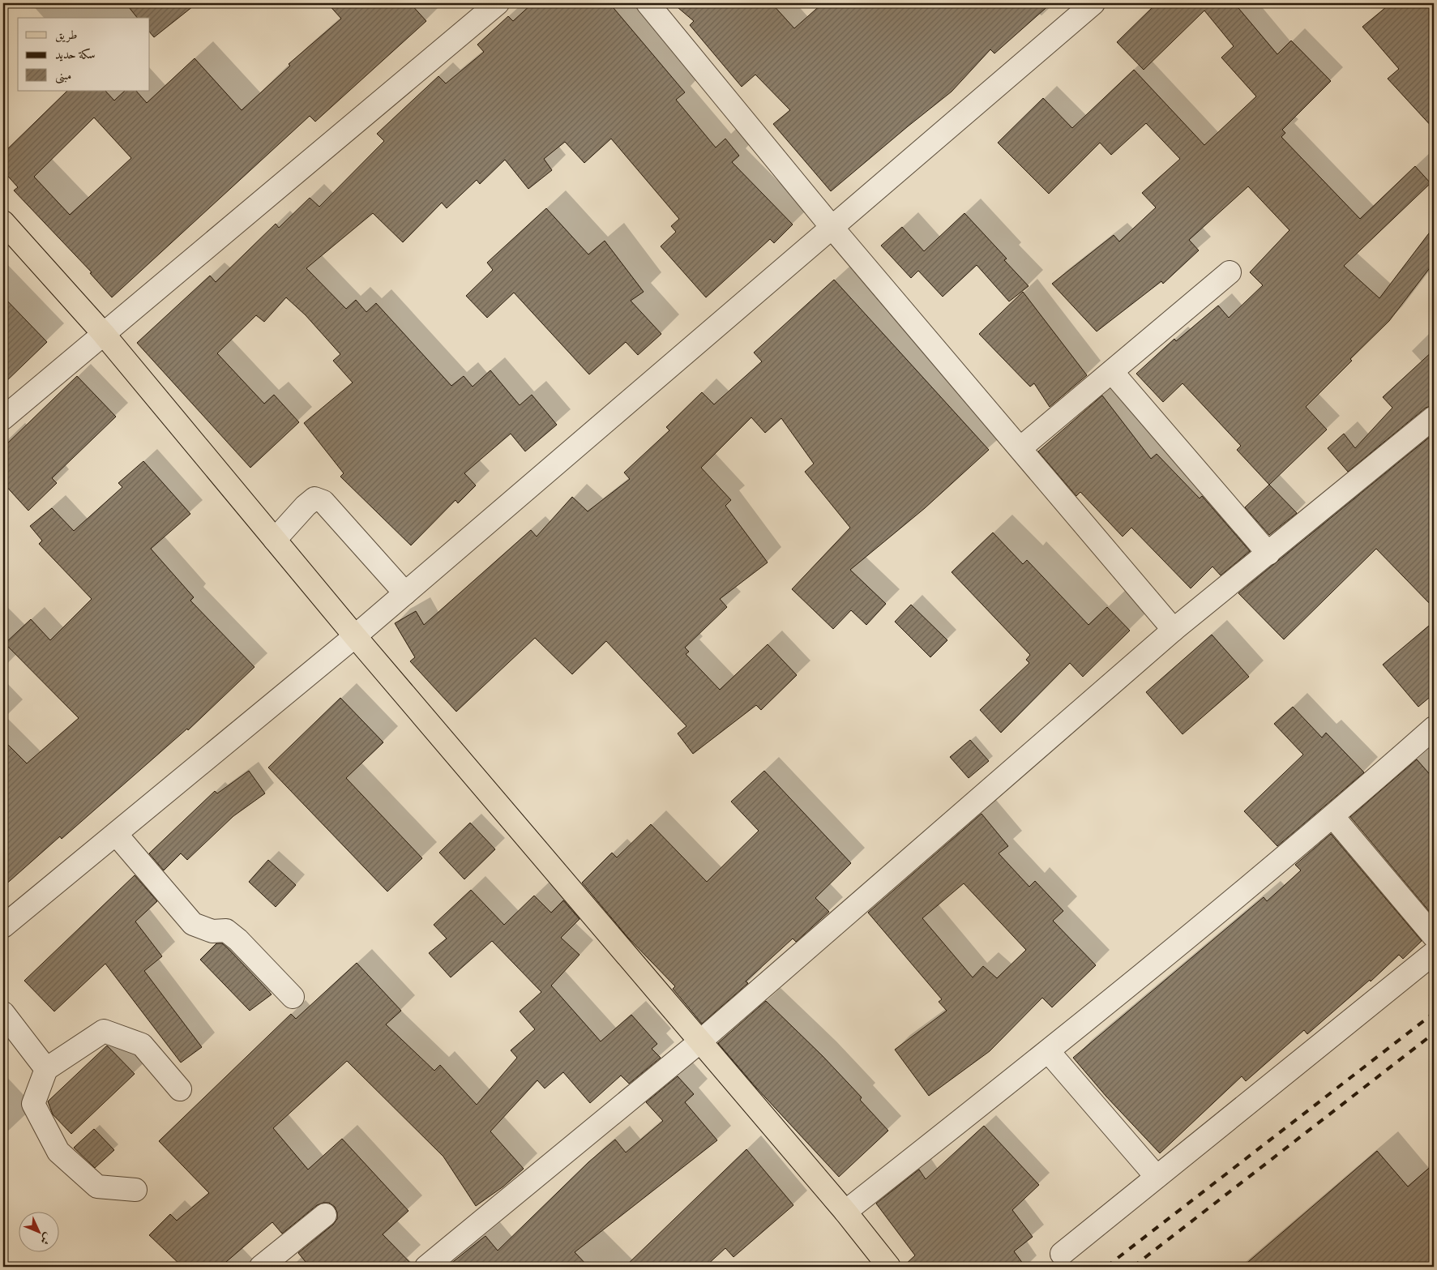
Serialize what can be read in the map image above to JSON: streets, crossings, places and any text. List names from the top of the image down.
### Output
{
  "legend": ["طريق", "سكة حديد", "مبنى"],
  "north": "bottom right"
}
